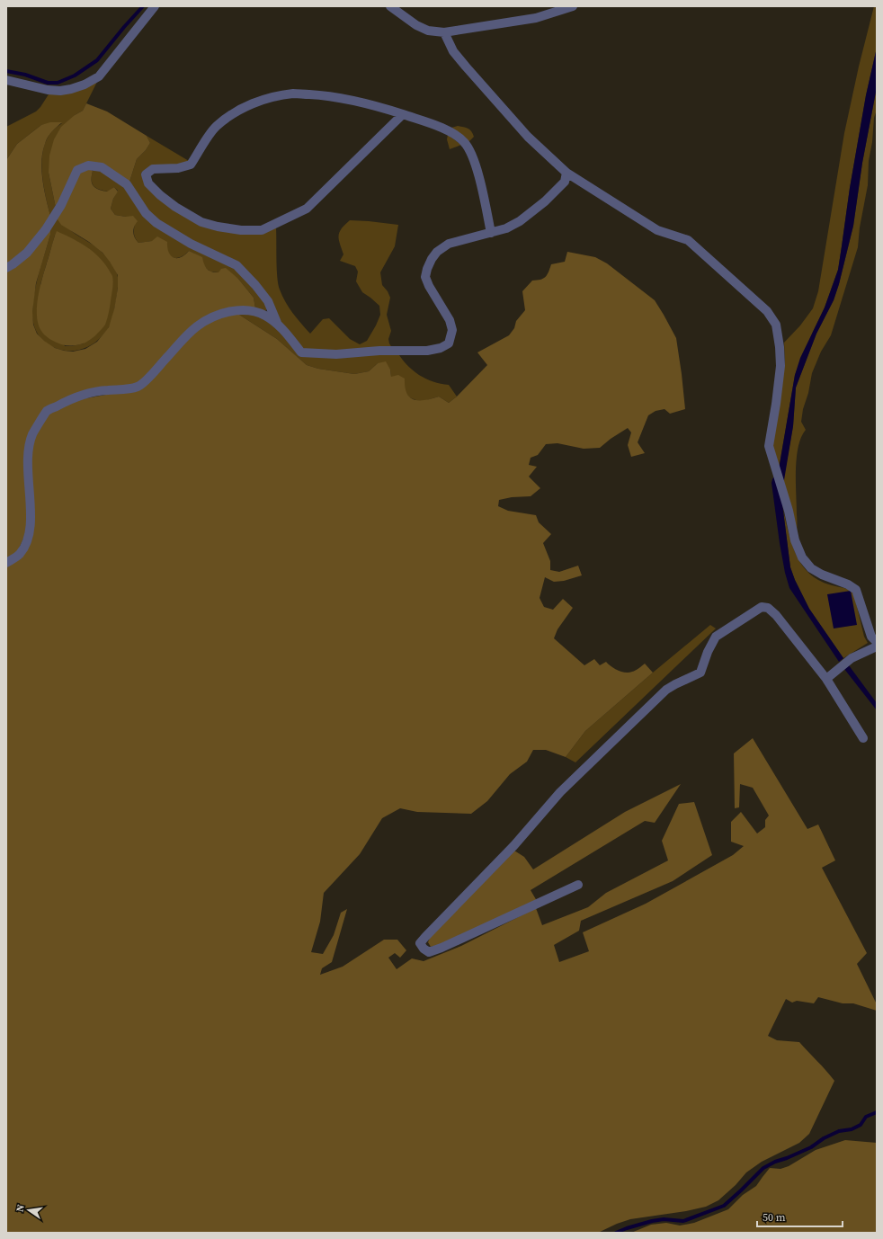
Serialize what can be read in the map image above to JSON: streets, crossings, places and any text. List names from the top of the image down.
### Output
{
  "scale_bar": "50 m",
  "north": "left"
}
